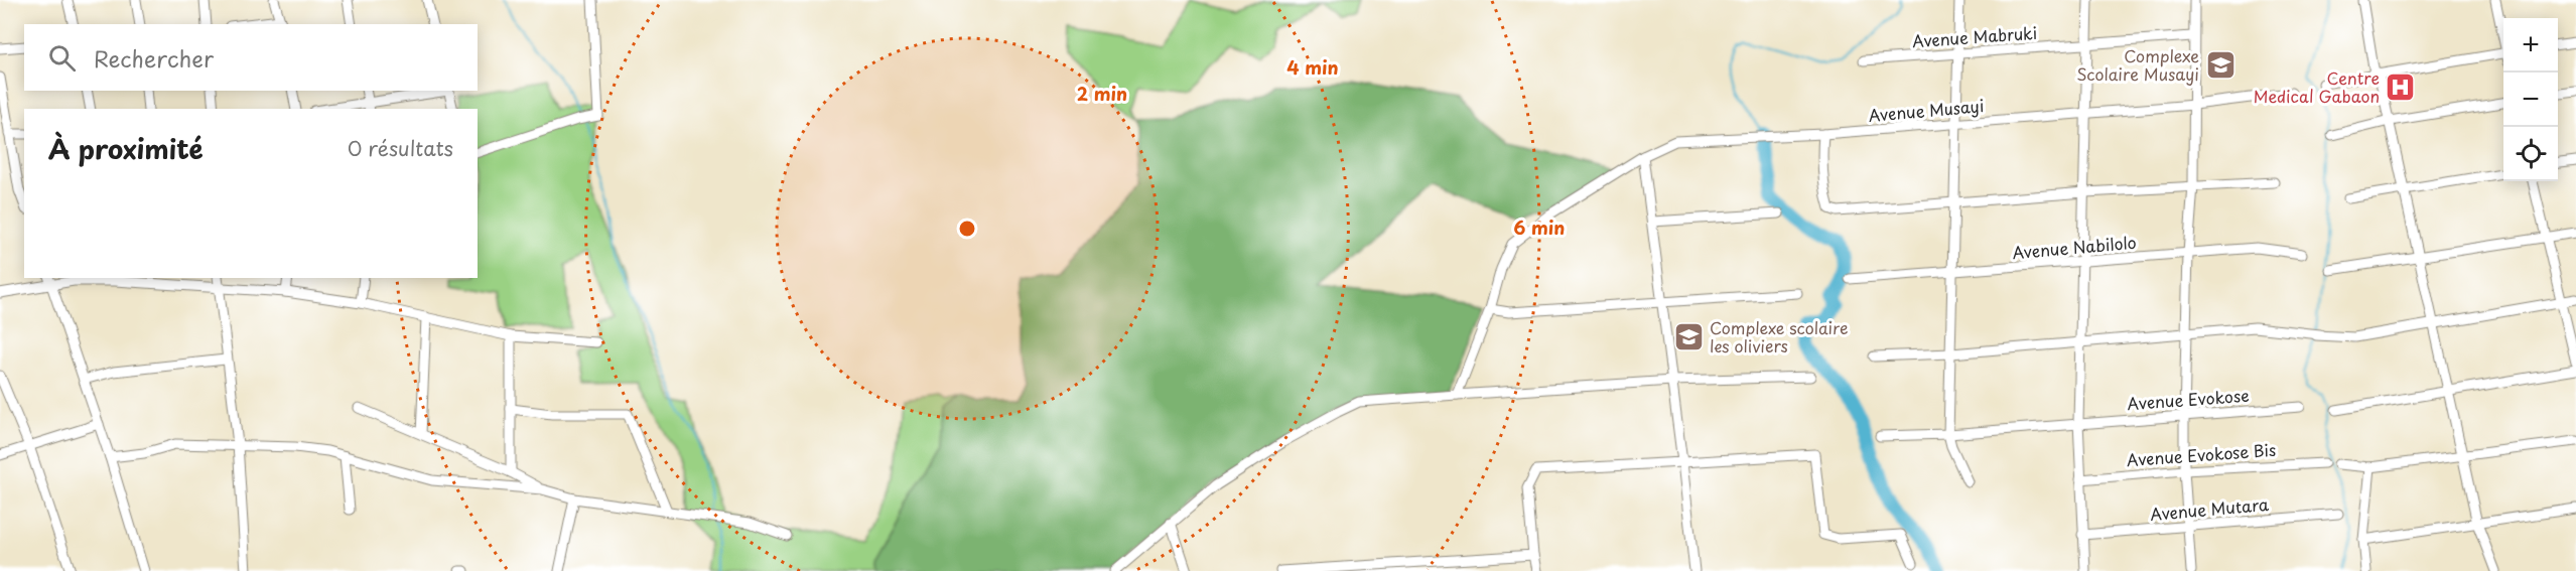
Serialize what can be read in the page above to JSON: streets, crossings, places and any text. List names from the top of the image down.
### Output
{
  "streets": {
    "street": [
      "Avenue Mabruki",
      "Avenue Musayi",
      "Avenue Nabilolo",
      "Avenue Evokose",
      "Avenue Evokose Bis",
      "Avenue Mutara"
    ]
  },
  "places": {
    "school or university": ["Complexe Scolaire Musayi", "Complexe scolaire les oliviers"],
    "hospital": ["Centre Medical Gabaon"]
  },
  "page": {
    "map_buttons": ["+", "−"],
    "search": "Rechercher",
    "heading": ["À proximité", "0 résultats"]
  },
  "rings": ["4 min", "2 min", "6 min"]
}
